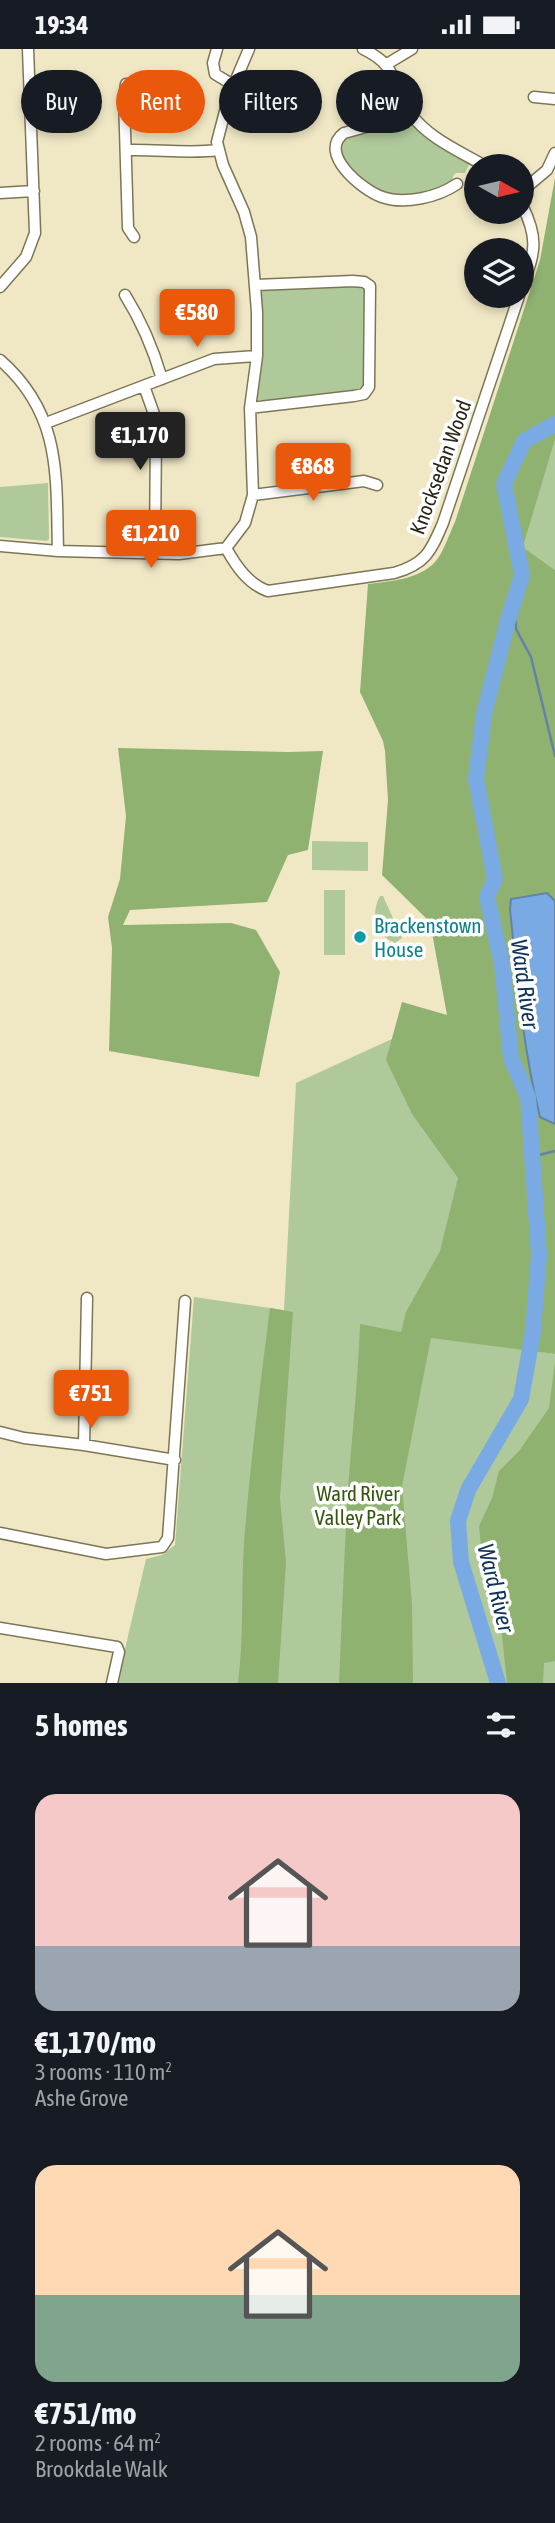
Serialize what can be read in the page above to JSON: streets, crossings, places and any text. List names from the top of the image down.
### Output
{
  "streets": {
    "street": ["Knocksedan Wood"]
  },
  "water": ["Ward River"],
  "parks": ["Ward River Valley Park"],
  "places": ["Brackenstown House"],
  "north": "right",
  "page": {
    "status": "19:34",
    "chip": [
      "Buy",
      "Rent",
      "Filters",
      "New"
    ],
    "price": [
      "€580",
      "€1,170",
      "€868",
      "€1,210",
      "€751"
    ],
    "heading": "5 homes",
    "list": [
      {
        "name": "€1,170/mo",
        "note": "3 rooms · 110 m² · Ashe Grove"
      },
      {
        "name": "€751/mo",
        "note": "2 rooms · 64 m² · Brookdale Walk"
      }
    ]
  }
}
